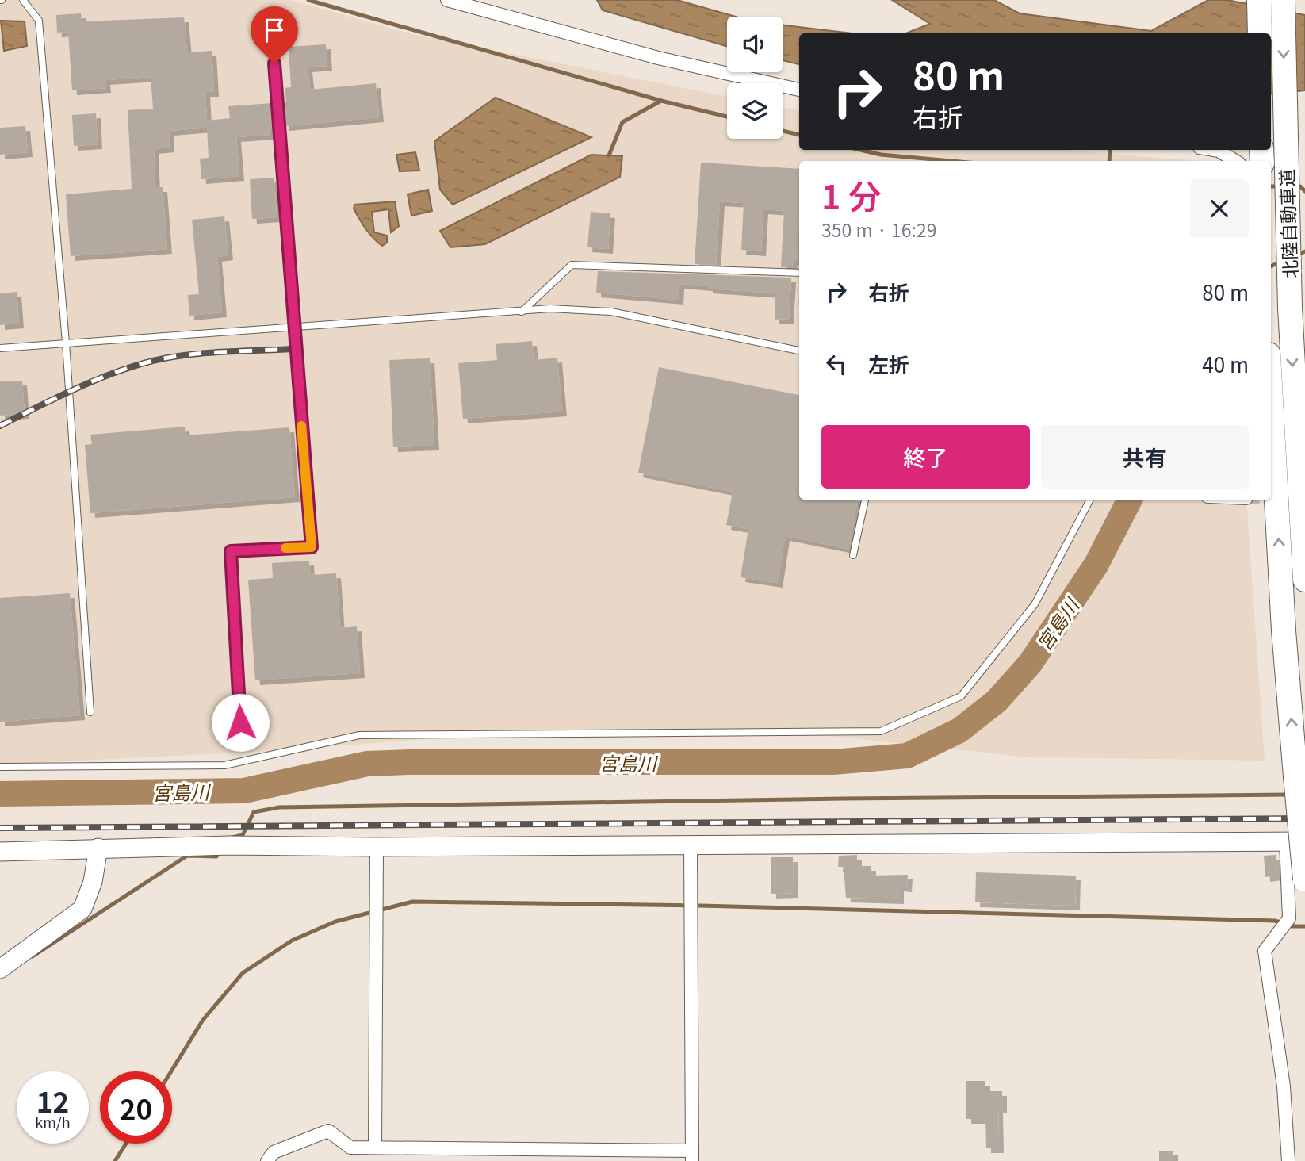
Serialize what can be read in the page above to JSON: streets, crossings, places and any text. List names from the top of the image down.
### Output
{
  "streets": {
    "highway": ["北陸自動車道"]
  },
  "water": ["宮島川"],
  "page": {
    "turn": ["80 m", "右折"],
    "heading": ["1 分", "350 m · 16:29"],
    "list": [
      {
        "name": "右折",
        "value": "80 m"
      },
      {
        "name": "左折",
        "value": "40 m"
      }
    ],
    "buttons": ["終了", "共有"],
    "speed": "12 km/h",
    "limit": "20"
  }
}
